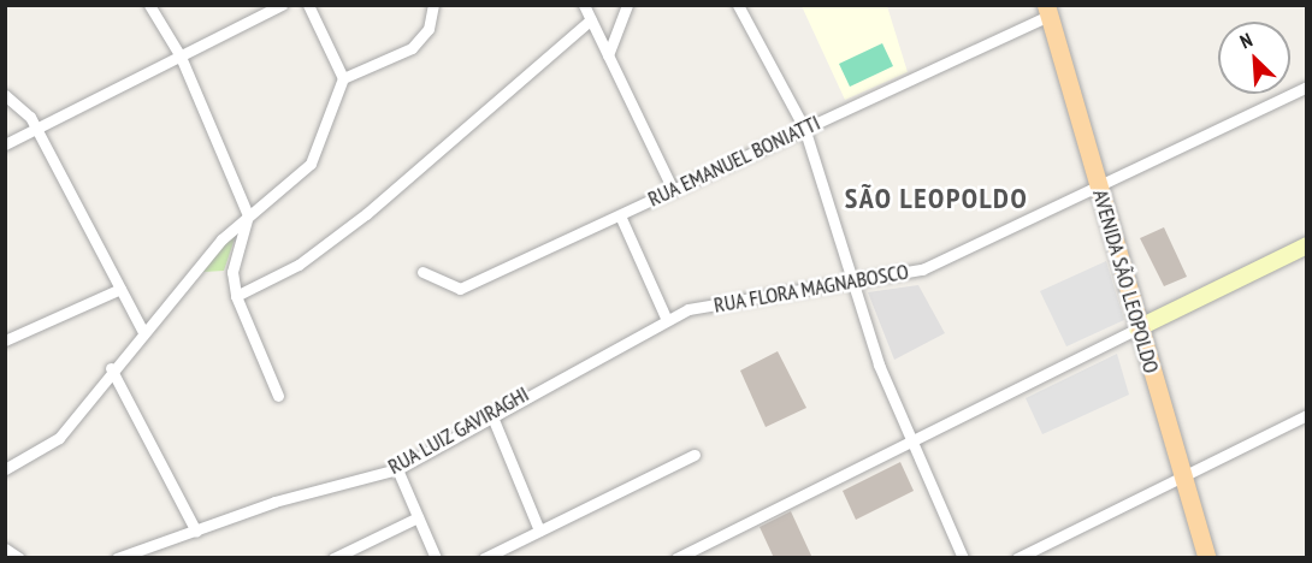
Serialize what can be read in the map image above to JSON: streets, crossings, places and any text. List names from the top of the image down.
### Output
{
  "streets": {
    "main road": ["AVENIDA SÃO LEOPOLDO"],
    "street": ["RUA EMANUEL BONIATTI", "RUA FLORA MAGNABOSCO", "RUA LUIZ GAVIRAGHI"]
  },
  "crossings": [
    ["RUA EMANUEL BONIATTI", "AVENIDA SÃO LEOPOLDO"],
    ["AVENIDA SÃO LEOPOLDO", "RUA FLORA MAGNABOSCO"],
    ["RUA FLORA MAGNABOSCO", "RUA LUIZ GAVIRAGHI"]
  ],
  "districts": ["SÃO LEOPOLDO"],
  "north": "top left"
}
